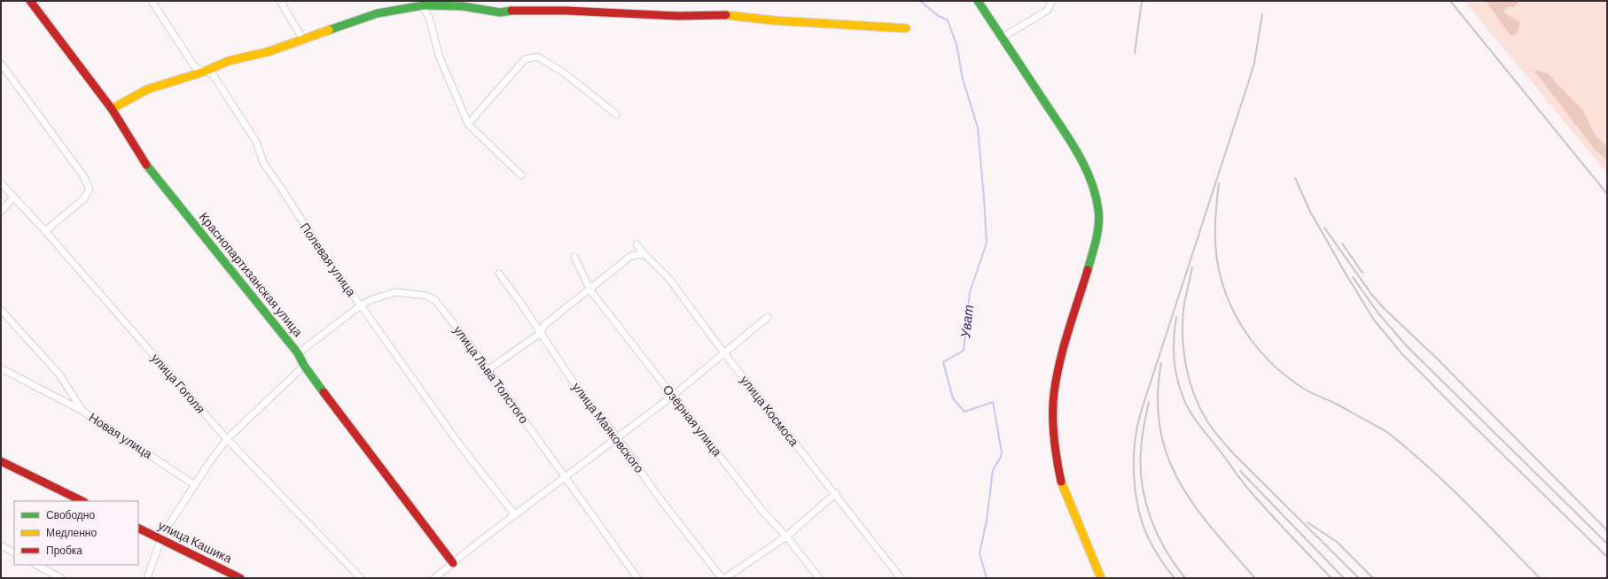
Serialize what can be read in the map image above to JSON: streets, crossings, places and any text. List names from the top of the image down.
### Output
{
  "streets": {
    "main road": ["Краснопартизанская улица", "улица Кашика"],
    "street": [
      "Полевая улица",
      "улица Льва Толстого",
      "улица Гоголя",
      "улица Космоса",
      "Озёрная улица",
      "улица Маяковского",
      "Новая улица"
    ]
  },
  "crossings": [
    ["Полевая улица", "улица Льва Толстого"],
    ["Краснопартизанская улица", "улица Льва Толстого"]
  ],
  "water": ["Уват"],
  "legend": ["Свободно", "Медленно", "Пробка"]
}
